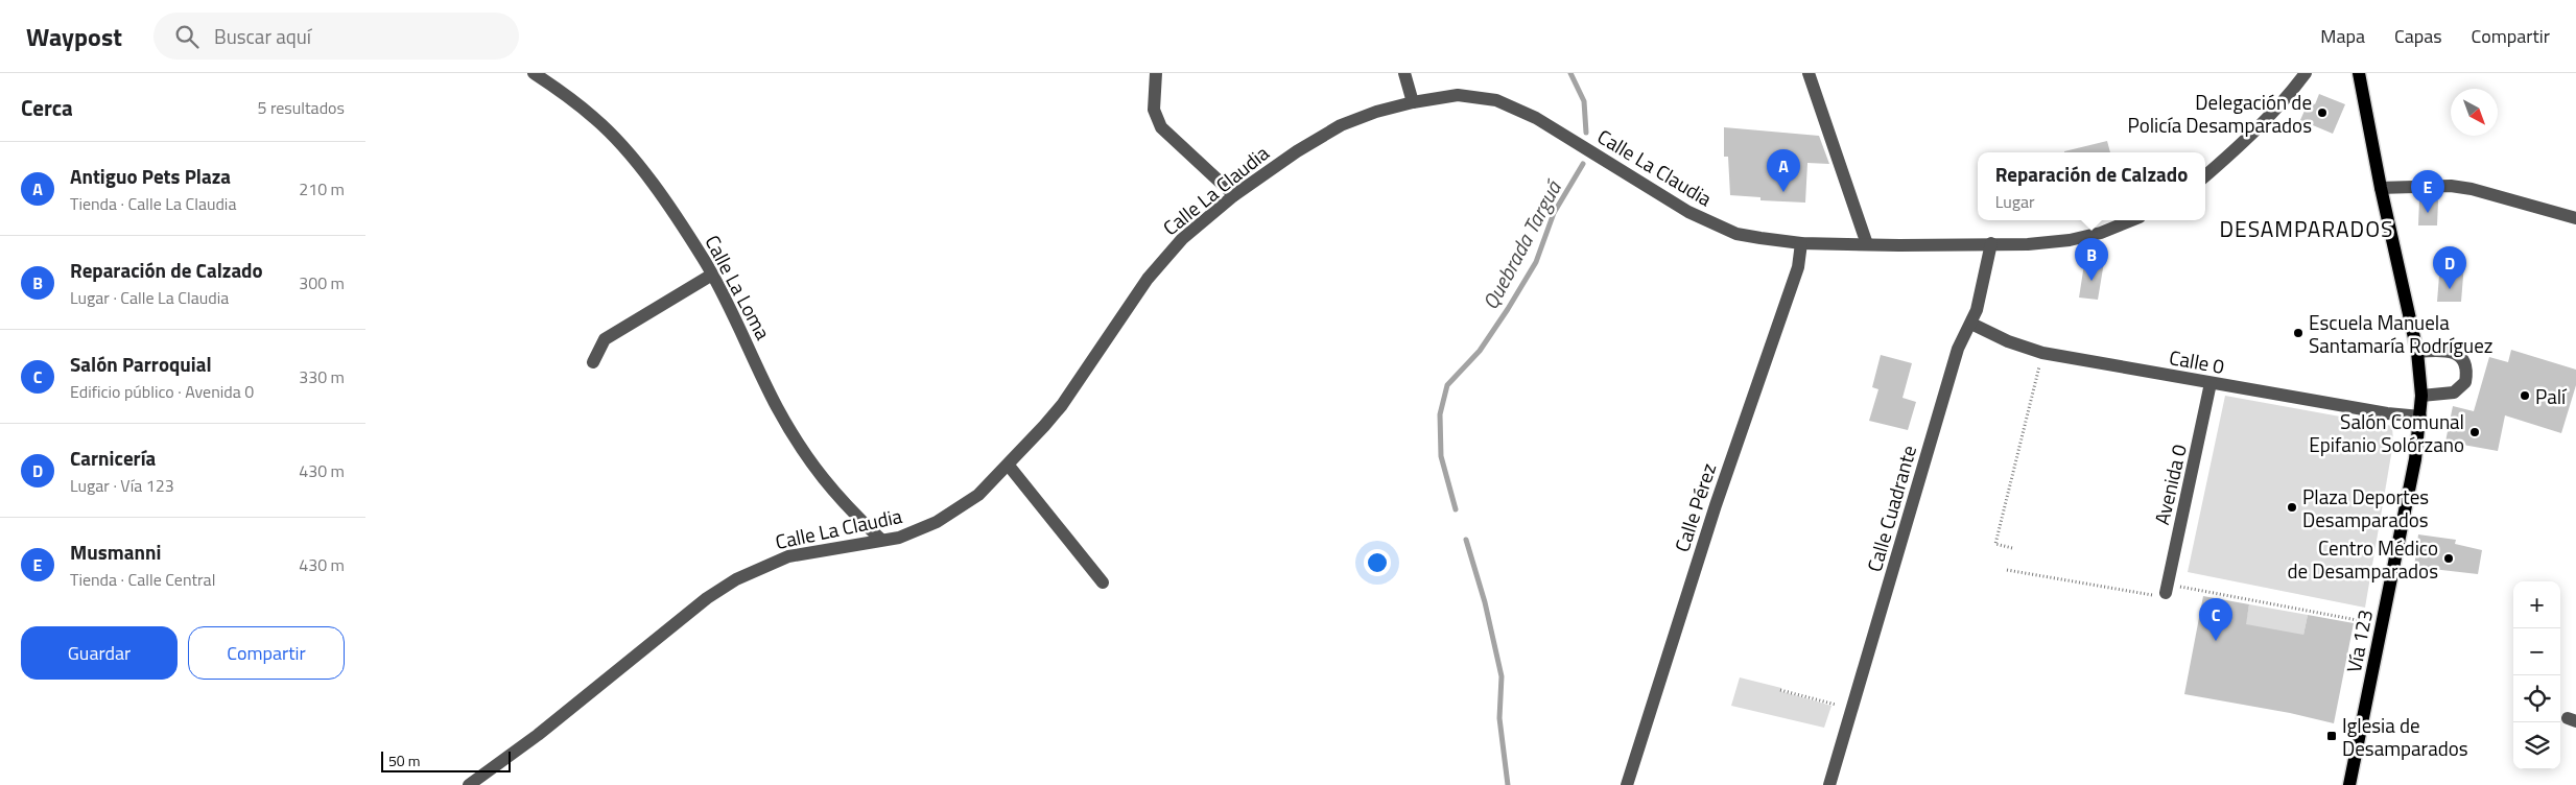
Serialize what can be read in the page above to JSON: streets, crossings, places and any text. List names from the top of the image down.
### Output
{
  "streets": {
    "main road": ["Vía 123"],
    "street": [
      "Calle La Claudia",
      "Calle La Loma",
      "Calle 0",
      "Avenida 0",
      "Calle Pérez",
      "Calle Cuadrante"
    ]
  },
  "crossings": [
    ["Calle La Claudia", "Calle La Loma"],
    ["Calle La Claudia", "Calle Pérez"],
    ["Calle La Claudia", "Calle Cuadrante"],
    ["Calle 0", "Avenida 0"],
    ["Calle 0", "Calle Cuadrante"],
    ["Calle 0", "Vía 123"]
  ],
  "districts": ["DESAMPARADOS"],
  "water": ["Quebrada Targuá"],
  "places": {
    "other": [
      "Delegación de Policía Desamparados",
      "Escuela Manuela Santamaría Rodríguez",
      "Palí",
      "Salón Comunal Epifanio Solórzano",
      "Plaza Deportes Desamparados",
      "Centro Médico de Desamparados"
    ],
    "transit": ["Iglesia de Desamparados"]
  },
  "scale_bar": "50 m",
  "north": "bottom right",
  "page": {
    "header": "Waypost",
    "search": "Buscar aquí",
    "nav": ["Mapa", "Capas", "Compartir"],
    "heading": ["Cerca", "5 resultados"],
    "list": [
      {
        "mark": "A",
        "name": "Antiguo Pets Plaza",
        "note": "Tienda · Calle La Claudia",
        "value": "210 m"
      },
      {
        "mark": "B",
        "name": "Reparación de Calzado",
        "note": "Lugar · Calle La Claudia",
        "value": "300 m"
      },
      {
        "mark": "C",
        "name": "Salón Parroquial",
        "note": "Edificio público · Avenida 0",
        "value": "330 m"
      },
      {
        "mark": "D",
        "name": "Carnicería",
        "note": "Lugar · Vía 123",
        "value": "430 m"
      },
      {
        "mark": "E",
        "name": "Musmanni",
        "note": "Tienda · Calle Central",
        "value": "430 m"
      }
    ],
    "pins": [
      "A",
      "E",
      "B",
      "D",
      "C"
    ],
    "popup": ["Reparación de Calzado", "Lugar"],
    "map_buttons": ["+", "−"],
    "buttons": ["Guardar", "Compartir"],
    "scale": "50 m"
  }
}
